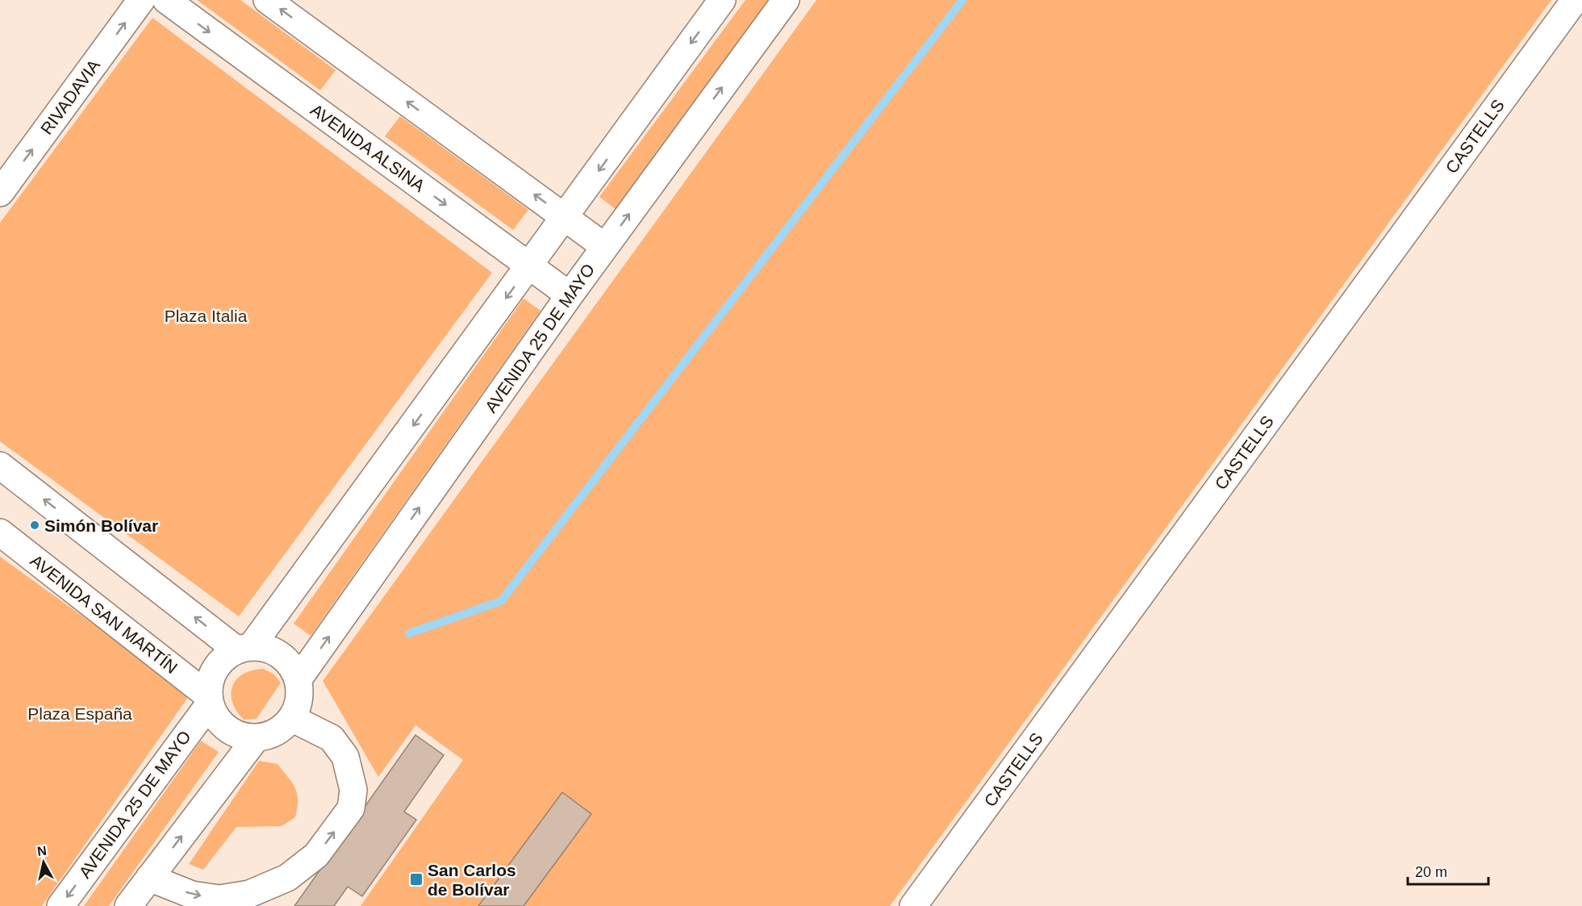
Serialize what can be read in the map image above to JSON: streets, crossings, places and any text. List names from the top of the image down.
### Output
{
  "streets": {
    "street": [
      "RIVADAVIA",
      "CASTELLS",
      "AVENIDA ALSINA",
      "AVENIDA 25 DE MAYO",
      "AVENIDA SAN MARTÍN"
    ]
  },
  "crossings": [
    ["AVENIDA ALSINA", "AVENIDA 25 DE MAYO"],
    ["AVENIDA 25 DE MAYO", "AVENIDA SAN MARTÍN"]
  ],
  "one_way": ["RIVADAVIA"],
  "parks": ["Plaza Italia", "Plaza España"],
  "places": {
    "other": ["Simón Bolívar"],
    "transit": ["San Carlos de Bolívar"]
  },
  "scale_bar": "20 m",
  "north": "top"
}
